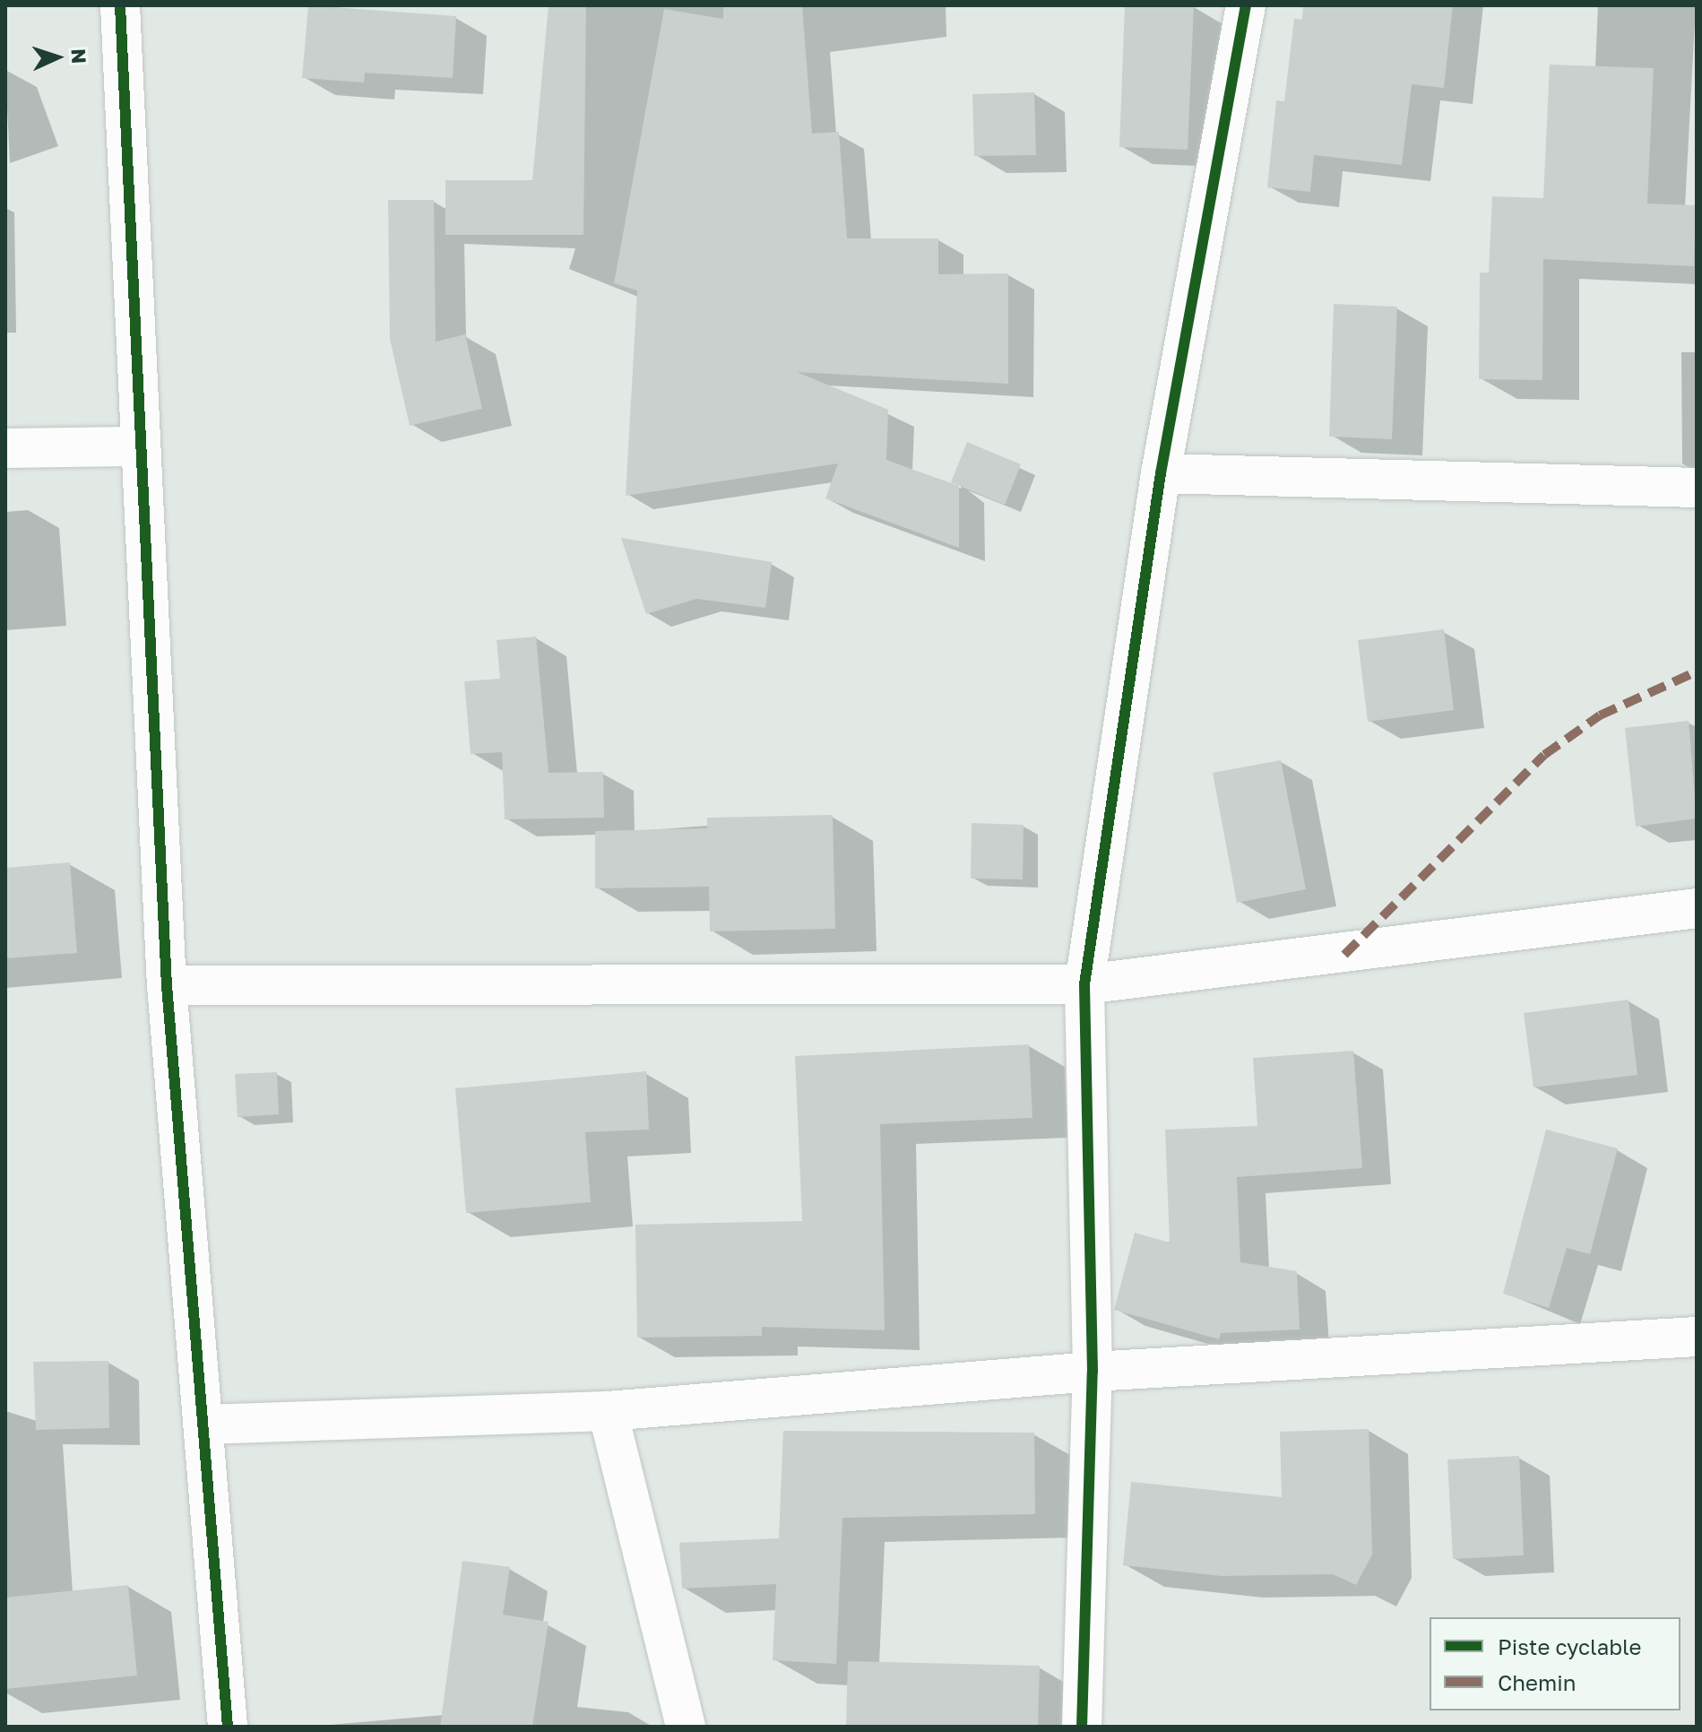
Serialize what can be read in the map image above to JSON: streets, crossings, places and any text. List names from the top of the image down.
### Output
{
  "legend": ["Piste cyclable", "Chemin"],
  "north": "right"
}
